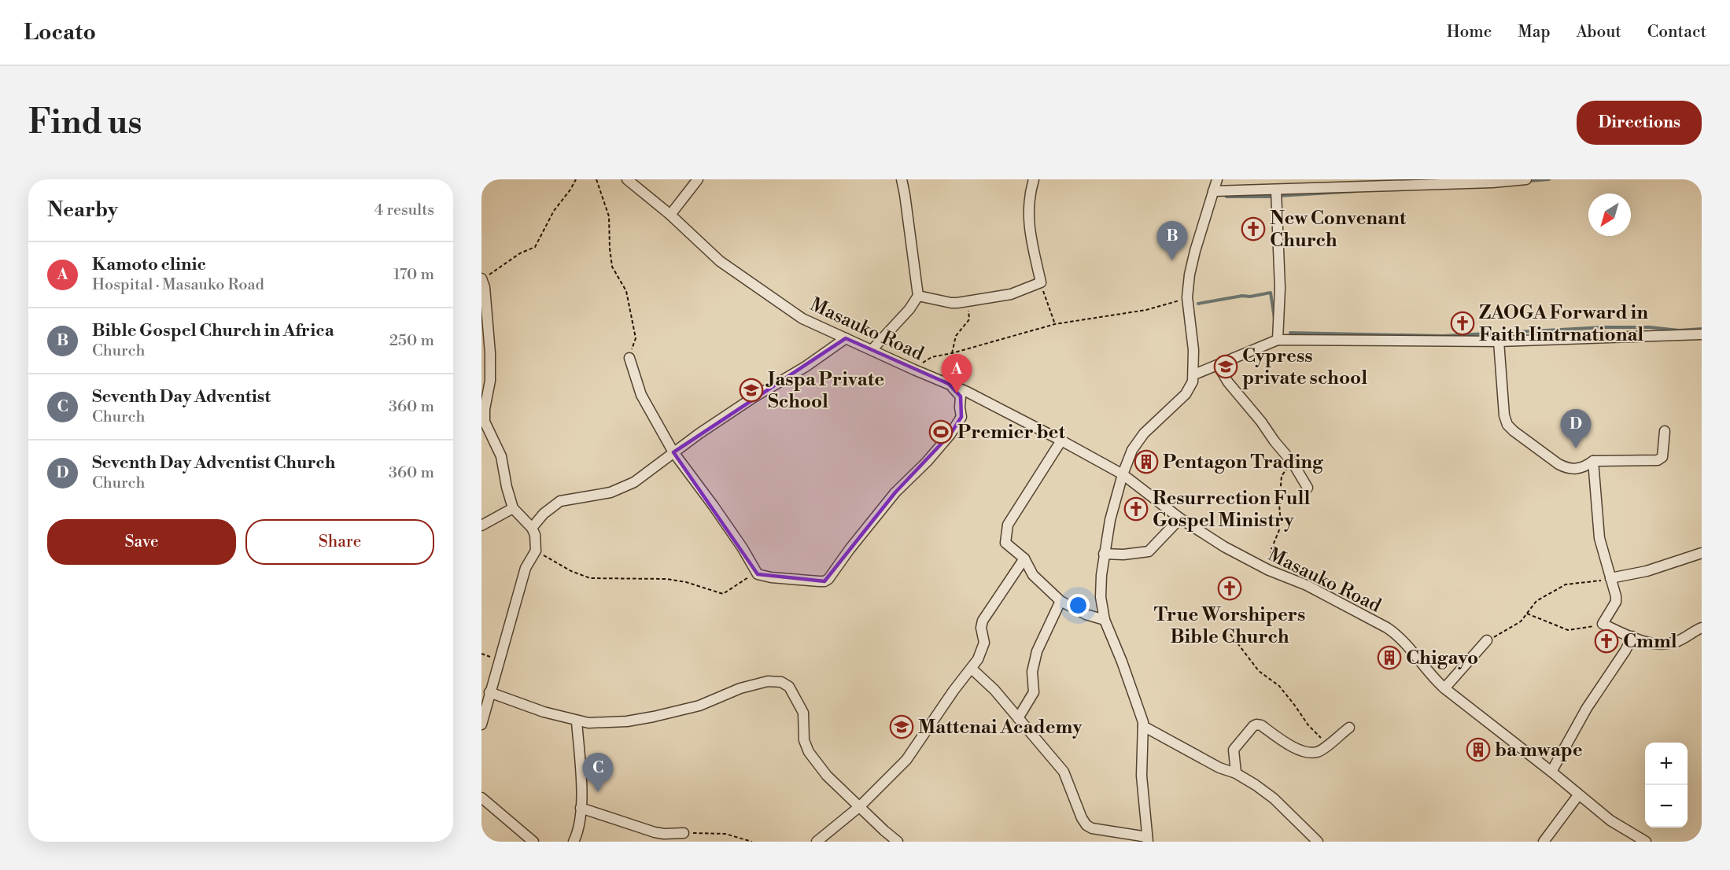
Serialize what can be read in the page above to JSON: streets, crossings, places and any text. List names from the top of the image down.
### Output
{
  "streets": {
    "street": ["Masauko Road"]
  },
  "places": {
    "church": [
      "New Convenant Church",
      "ZAOGA Forward in Faith Iintrnational",
      "Resurrection Full Gospel Ministry",
      "True Worshipers Bible Church",
      "Cmml"
    ],
    "school or university": ["Cypress private school", "Jaspa Private School", "Mattenai Academy"],
    "sports": ["Premier bet"],
    "building": ["Pentagon Trading", "Chigayo", "ba mwape"]
  },
  "north": "bottom left",
  "page": {
    "header": "Locato",
    "nav": [
      "Home",
      "Map",
      "About",
      "Contact"
    ],
    "buttons": [
      "Directions",
      ["Save", "Share"]
    ],
    "title": "Find us",
    "heading": ["Nearby", "4 results"],
    "pins": [
      "B",
      "A",
      "D",
      "C"
    ],
    "list": [
      {
        "mark": "A",
        "name": "Kamoto clinic",
        "note": "Hospital · Masauko Road",
        "value": "170 m"
      },
      {
        "mark": "B",
        "name": "Bible Gospel Church in Africa",
        "note": "Church",
        "value": "250 m"
      },
      {
        "mark": "C",
        "name": "Seventh Day Adventist",
        "note": "Church",
        "value": "360 m"
      },
      {
        "mark": "D",
        "name": "Seventh Day Adventist Church",
        "note": "Church",
        "value": "360 m"
      }
    ],
    "map_buttons": ["+", "−"]
  }
}
